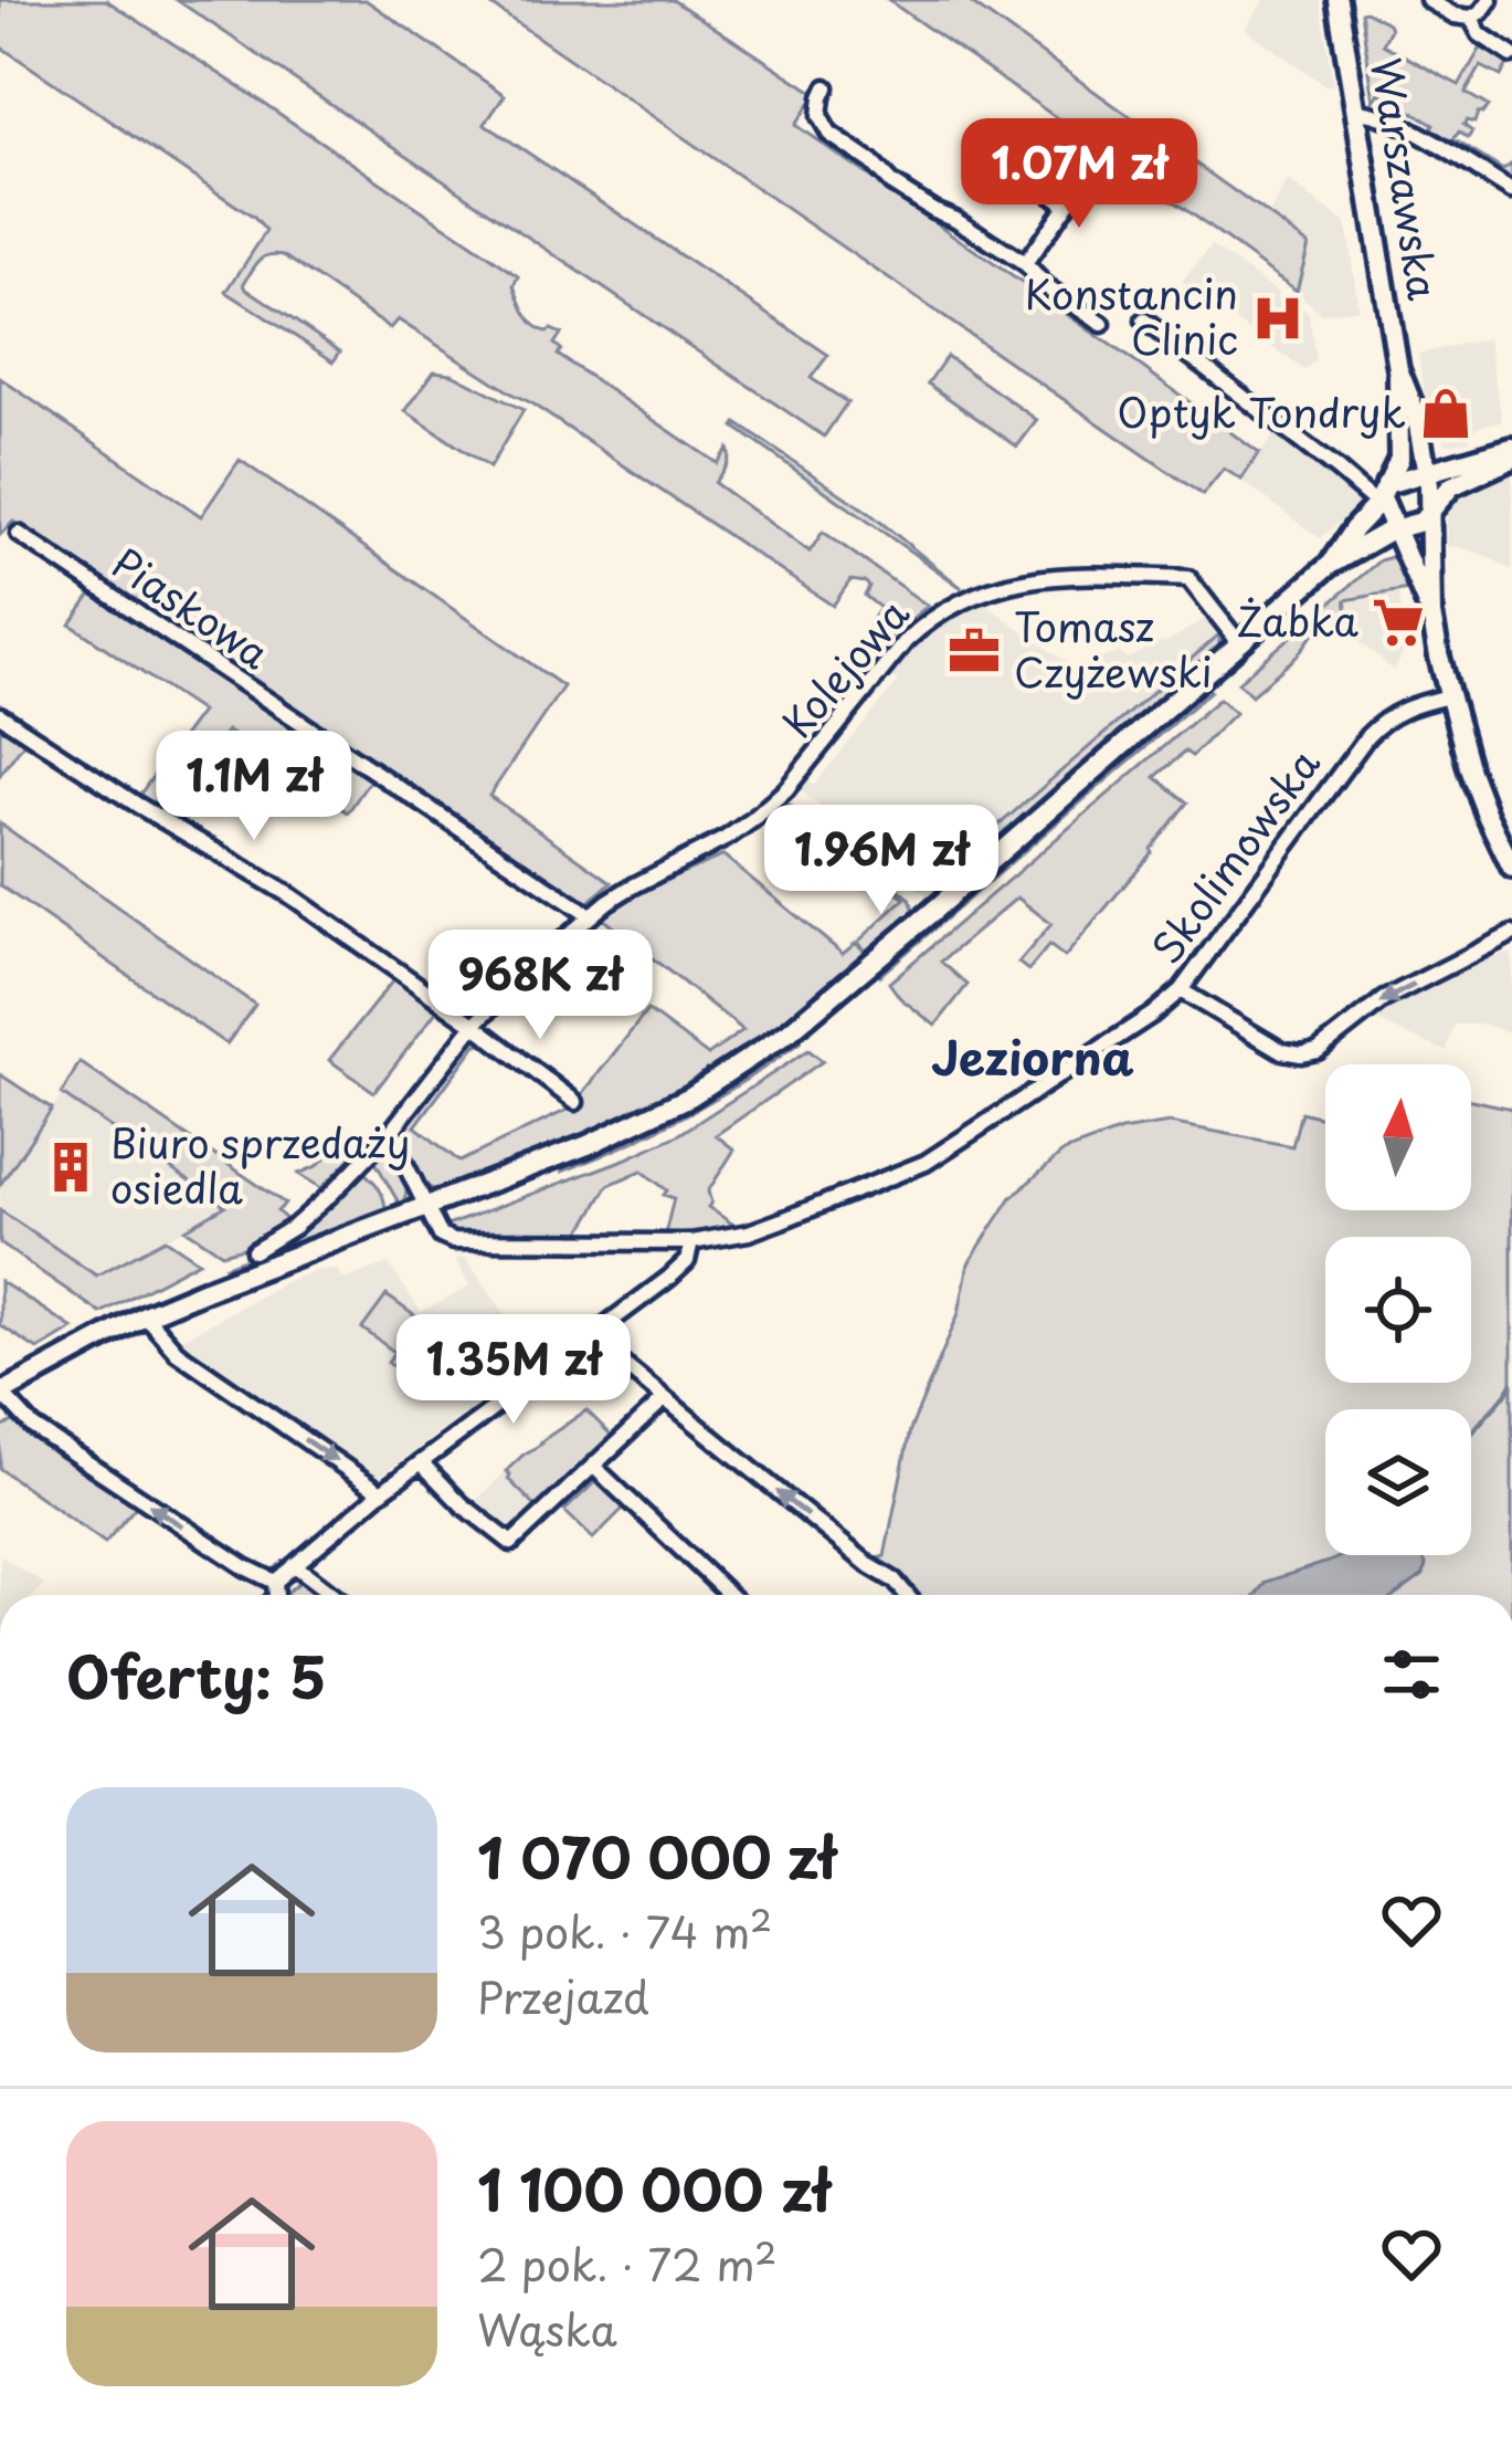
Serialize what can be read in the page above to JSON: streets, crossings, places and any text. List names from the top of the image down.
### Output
{
  "streets": {
    "main road": ["Warszawska"],
    "street": ["Piaskowa", "Kolejowa", "Skolimowska"]
  },
  "crossings": [
    ["Piaskowa", "Kolejowa"],
    ["Kolejowa", "Skolimowska"]
  ],
  "districts": ["Jeziorna"],
  "places": {
    "hospital": ["Konstancin Clinic"],
    "shop": ["Optyk Tondryk"],
    "supermarket": ["Żabka"],
    "office": ["Tomasz Czyżewski"],
    "building": ["Biuro sprzedaży osiedla"]
  },
  "north": "top",
  "page": {
    "price": [
      "1.07M zł",
      "1.1M zł",
      "1.96M zł",
      "968K zł",
      "1.35M zł"
    ],
    "heading": "Oferty: 5",
    "list": [
      {
        "name": "1 070 000 zł",
        "note": "3 pok. · 74 m² · Przejazd"
      },
      {
        "name": "1 100 000 zł",
        "note": "2 pok. · 72 m² · Wąska"
      }
    ]
  }
}
